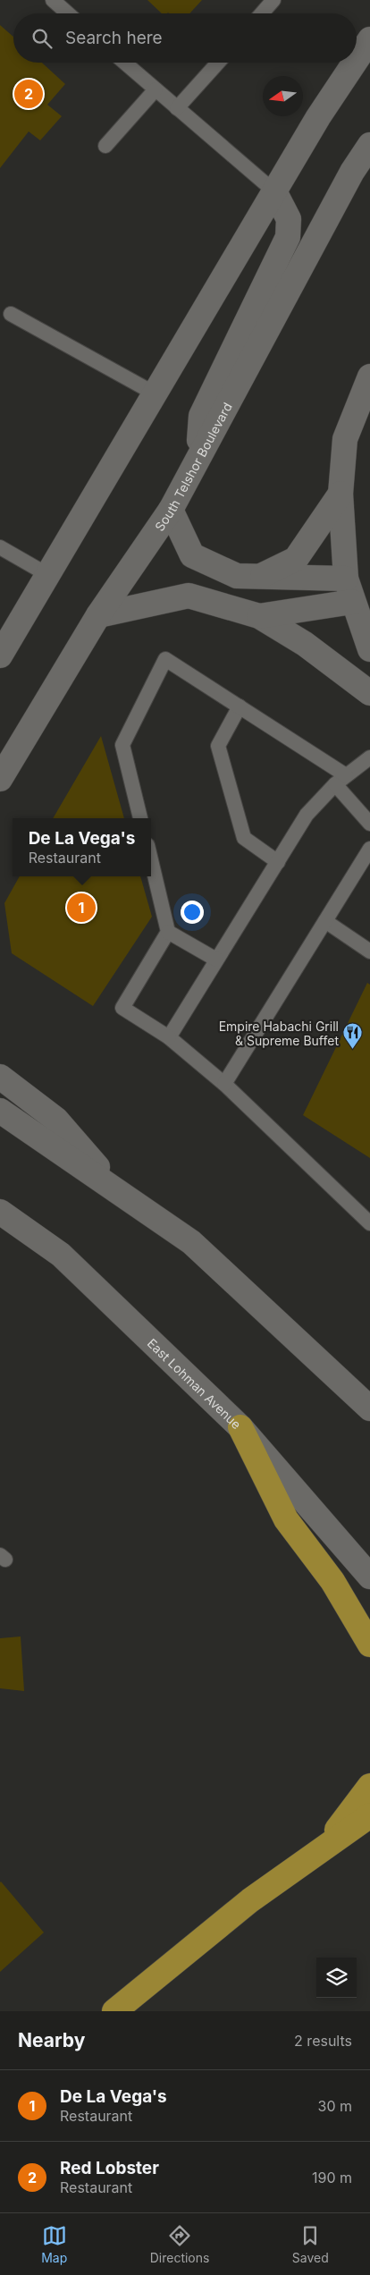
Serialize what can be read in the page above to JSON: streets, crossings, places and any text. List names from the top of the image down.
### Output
{
  "streets": {
    "main road": ["South Telshor Boulevard", "East Lohman Avenue"]
  },
  "places": {
    "restaurant": ["Empire Habachi Grill & Supreme Buffet"]
  },
  "north": "left",
  "page": {
    "search": "Search here",
    "pins": ["2", "1"],
    "popup": ["De La Vega's", "Restaurant"],
    "heading": ["Nearby", "2 results"],
    "list": [
      {
        "mark": "1",
        "name": "De La Vega's",
        "note": "Restaurant",
        "value": "30 m"
      },
      {
        "mark": "2",
        "name": "Red Lobster",
        "note": "Restaurant",
        "value": "190 m"
      }
    ],
    "nav": ["Map", "Directions", "Saved"]
  }
}
